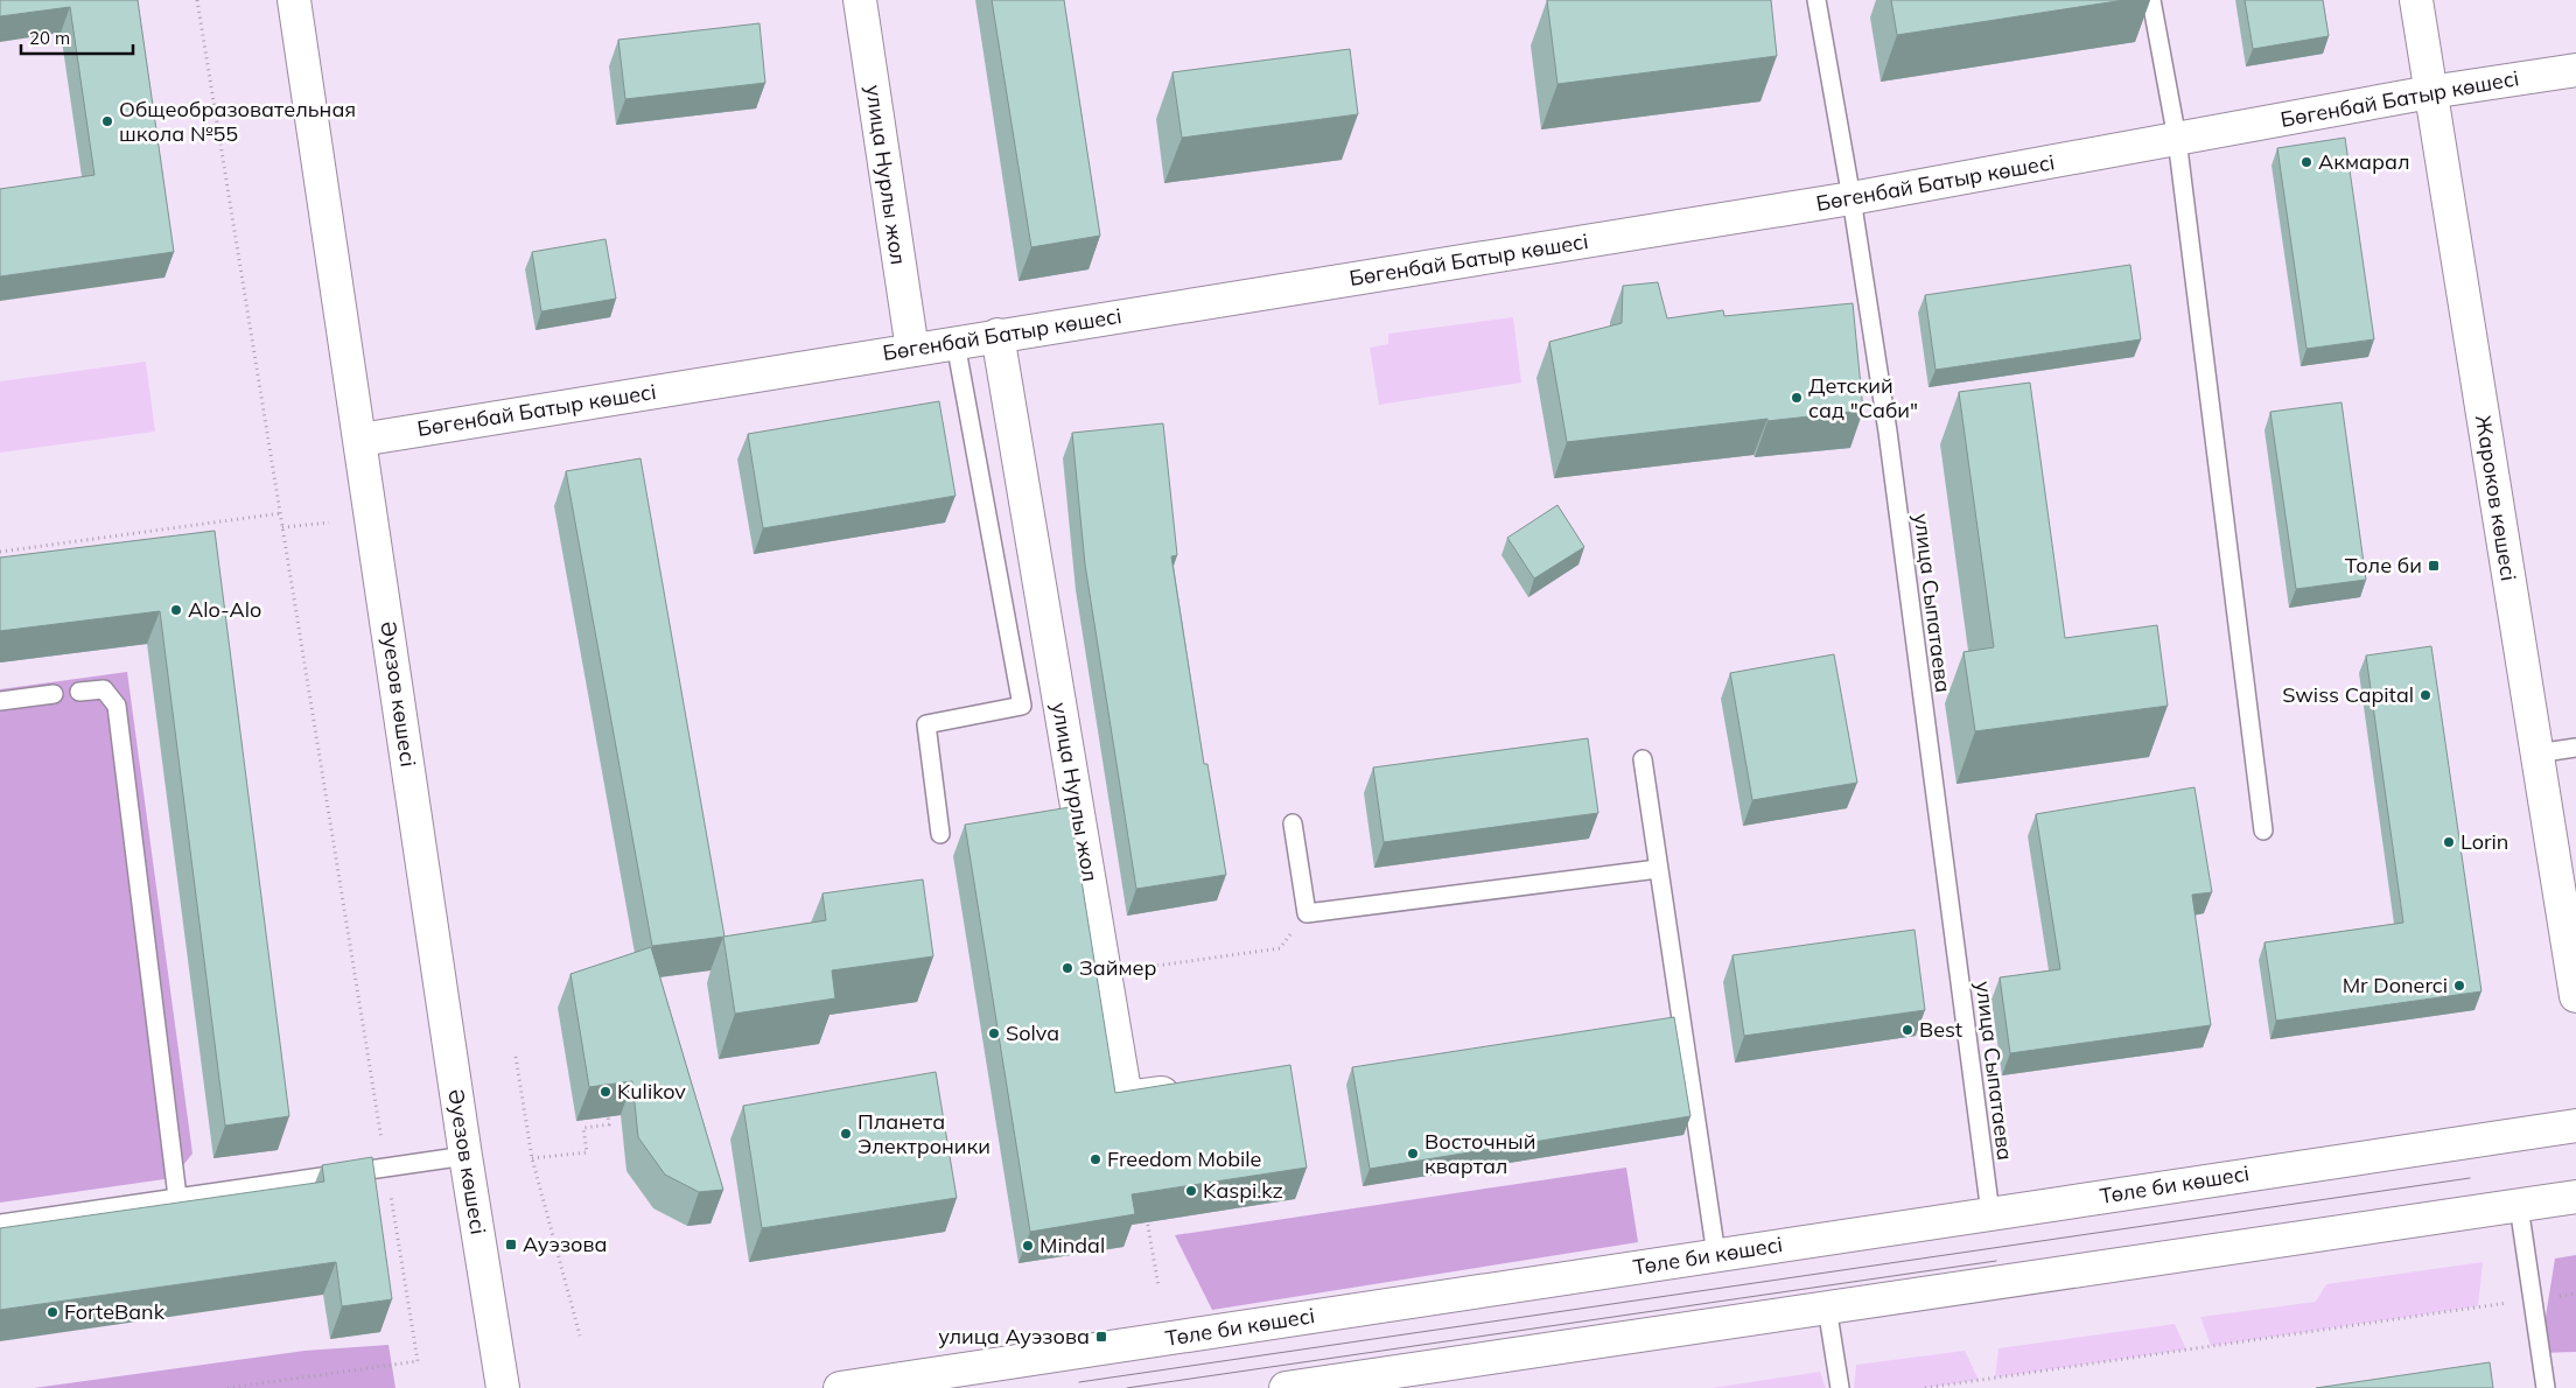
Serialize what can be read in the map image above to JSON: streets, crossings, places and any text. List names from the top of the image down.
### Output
{
  "streets": {
    "street": [
      "Бөгенбай Батыр көшесі",
      "улица Нурлы жол",
      "Жароков көшесі",
      "Әуезов көшесі",
      "Төле би көшесі"
    ],
    "lane": ["улица Сыпатаева"]
  },
  "crossings": [
    ["Бөгенбай Батыр көшесі", "улица Нурлы жол"],
    ["Бөгенбай Батыр көшесі", "Жароков көшесі"],
    ["Бөгенбай Батыр көшесі", "улица Сыпатаева"],
    ["Бөгенбай Батыр көшесі", "Әуезов көшесі"],
    ["улица Сыпатаева", "Төле би көшесі"]
  ],
  "places": {
    "other": [
      "Общеобразовательная школа №55",
      "Акмарал",
      "Детский сад \"Саби\"",
      "Alo-Alo",
      "Swiss Capital",
      "Lorin",
      "Займер",
      "Mr Donerci",
      "Best",
      "Solva",
      "Kulikov",
      "Планета Электроники",
      "Восточный квартал",
      "Freedom Mobile",
      "Kaspi.kz",
      "Mindal",
      "ForteBank"
    ],
    "transit": ["Толе би", "Ауэзова", "улица Ауэзова"]
  },
  "scale_bar": "20 m"
}
